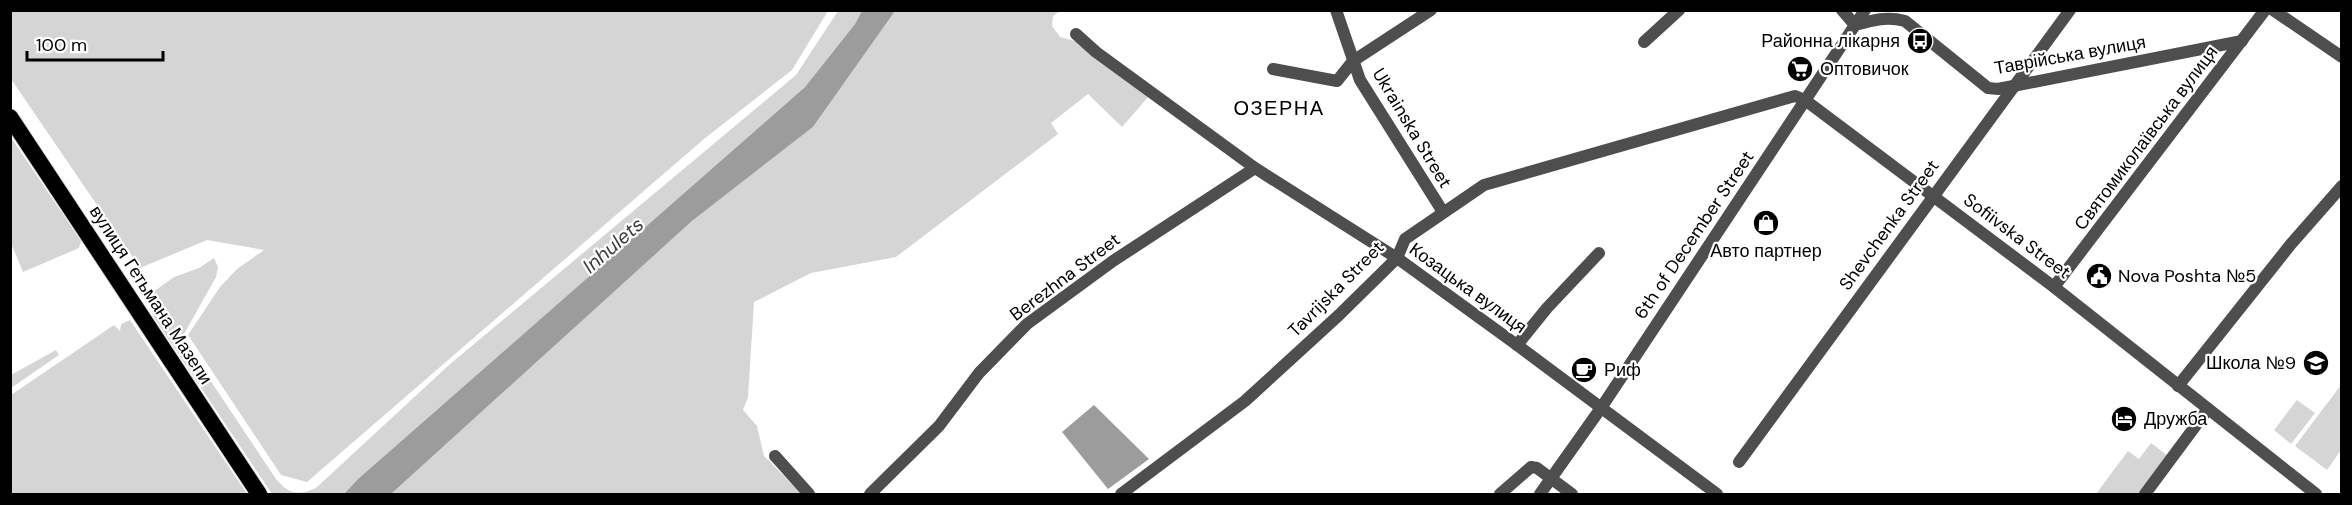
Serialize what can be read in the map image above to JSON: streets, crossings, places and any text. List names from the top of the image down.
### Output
{
  "streets": {
    "highway": ["вулиця Гетьмана Мазепи"],
    "street": [
      "Таврійська вулиця",
      "Ukrainska Street",
      "Святомиколаївська вулиця",
      "Shevchenka Street",
      "6th of December Street",
      "Sofiivska Street",
      "Berezhna Street",
      "Козацька вулиця",
      "Tavrijska Street"
    ]
  },
  "crossings": [
    ["Таврійська вулиця", "Святомиколаївська вулиця"],
    ["Таврійська вулиця", "Shevchenka Street"],
    ["Таврійська вулиця", "6th of December Street"],
    ["Ukrainska Street", "Tavrijska Street"],
    ["Святомиколаївська вулиця", "Sofiivska Street"],
    ["Shevchenka Street", "Sofiivska Street"],
    ["6th of December Street", "Sofiivska Street"],
    ["6th of December Street", "Козацька вулиця"],
    ["6th of December Street", "Tavrijska Street"],
    ["Sofiivska Street", "Tavrijska Street"],
    ["Berezhna Street", "Козацька вулиця"],
    ["Козацька вулиця", "Tavrijska Street"]
  ],
  "districts": ["ОЗЕРНА"],
  "water": ["Inhulets"],
  "places": {
    "bus stop": ["Районна лікарня"],
    "supermarket": ["Оптовичок"],
    "shop": ["Авто партнер"],
    "public building": ["Nova Poshta №5"],
    "school or university": ["Школа №9"],
    "cafe": ["Риф"],
    "hotel": ["Дружба"]
  },
  "scale_bar": "100 m"
}
